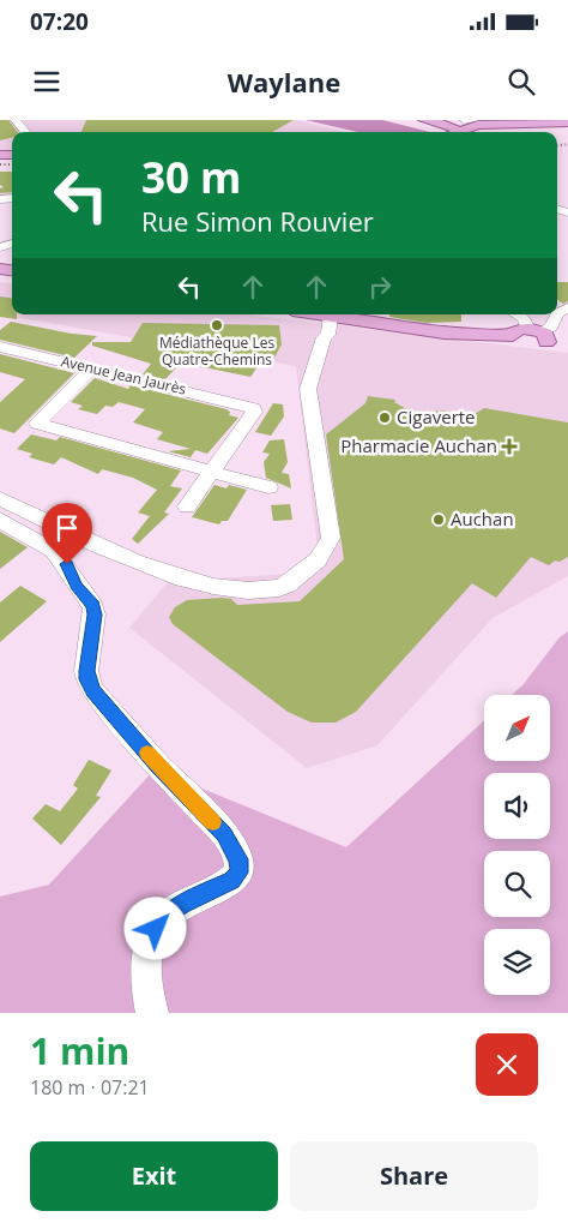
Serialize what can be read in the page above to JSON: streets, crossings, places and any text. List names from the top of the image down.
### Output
{
  "streets": {
    "street": ["Avenue Jean Jaurès"]
  },
  "places": {
    "other": ["Médiathèque Les Quatre-Chemins", "Cigaverte", "Auchan"],
    "health": ["Pharmacie Auchan"]
  },
  "north": "top right",
  "page": {
    "status": "07:20",
    "header": "Waylane",
    "turn": ["30 m", "Rue Simon Rouvier"],
    "heading": ["1 min", "180 m · 07:21"],
    "buttons": ["Exit", "Share"]
  }
}
